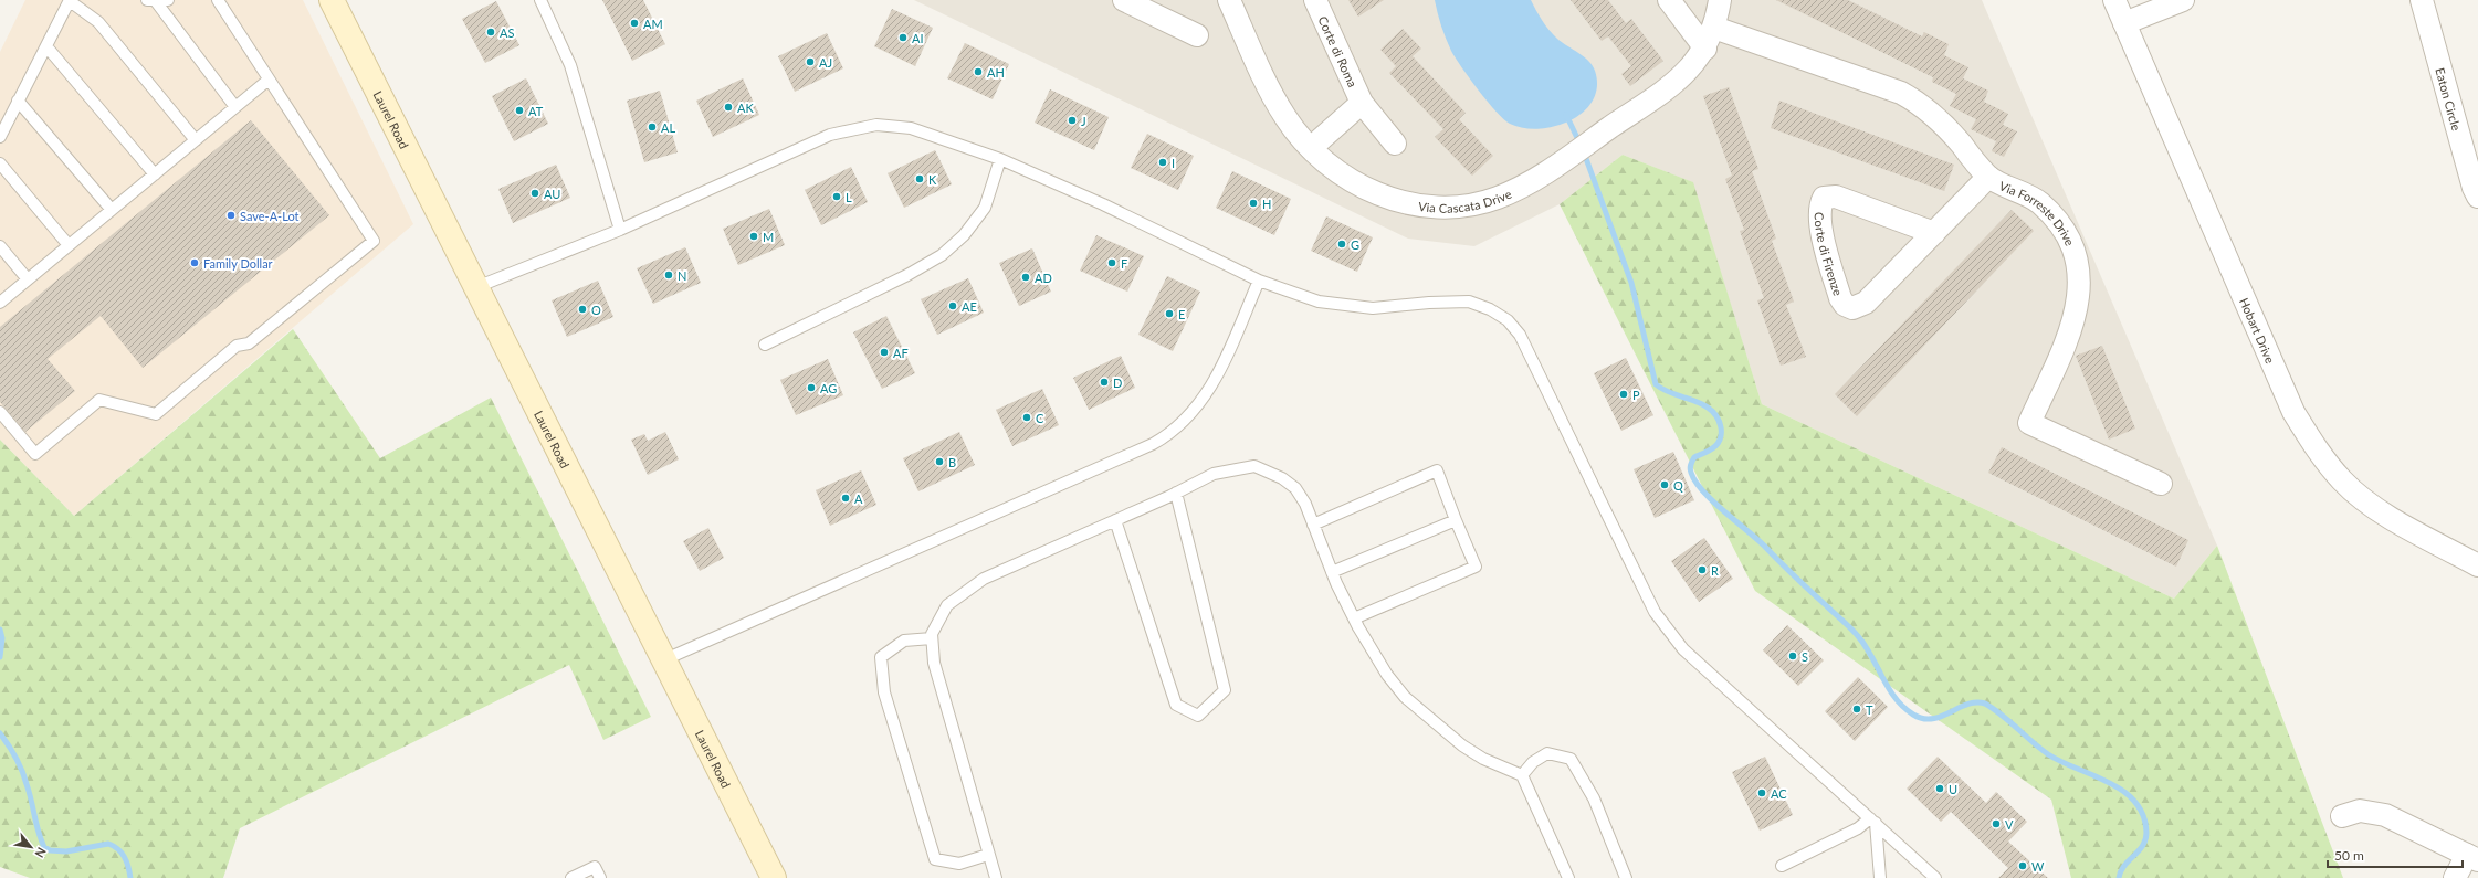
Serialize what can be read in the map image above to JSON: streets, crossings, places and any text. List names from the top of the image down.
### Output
{
  "streets": {
    "main road": ["Laurel Road"],
    "street": [
      "Corte di Roma",
      "Eaton Circle",
      "Via Cascata Drive",
      "Via Forreste Drive",
      "Corte di Firenze",
      "Hobart Drive"
    ]
  },
  "crossings": [
    ["Corte di Roma", "Via Cascata Drive"],
    ["Via Cascata Drive", "Via Forreste Drive"],
    ["Via Forreste Drive", "Corte di Firenze"]
  ],
  "places": [
    "AM",
    "AS",
    "AI",
    "AJ",
    "AH",
    "AK",
    "AT",
    "J",
    "AL",
    "I",
    "K",
    "AU",
    "L",
    "H",
    "Save-A-Lot",
    "M",
    "G",
    "Family Dollar",
    "F",
    "N",
    "AD",
    "AE",
    "O",
    "E",
    "AF",
    "D",
    "AG",
    "P",
    "C",
    "B",
    "Q",
    "A",
    "R",
    "S",
    "T",
    "U",
    "AC",
    "V",
    "W"
  ],
  "scale_bar": "50 m",
  "north": "bottom right"
}
